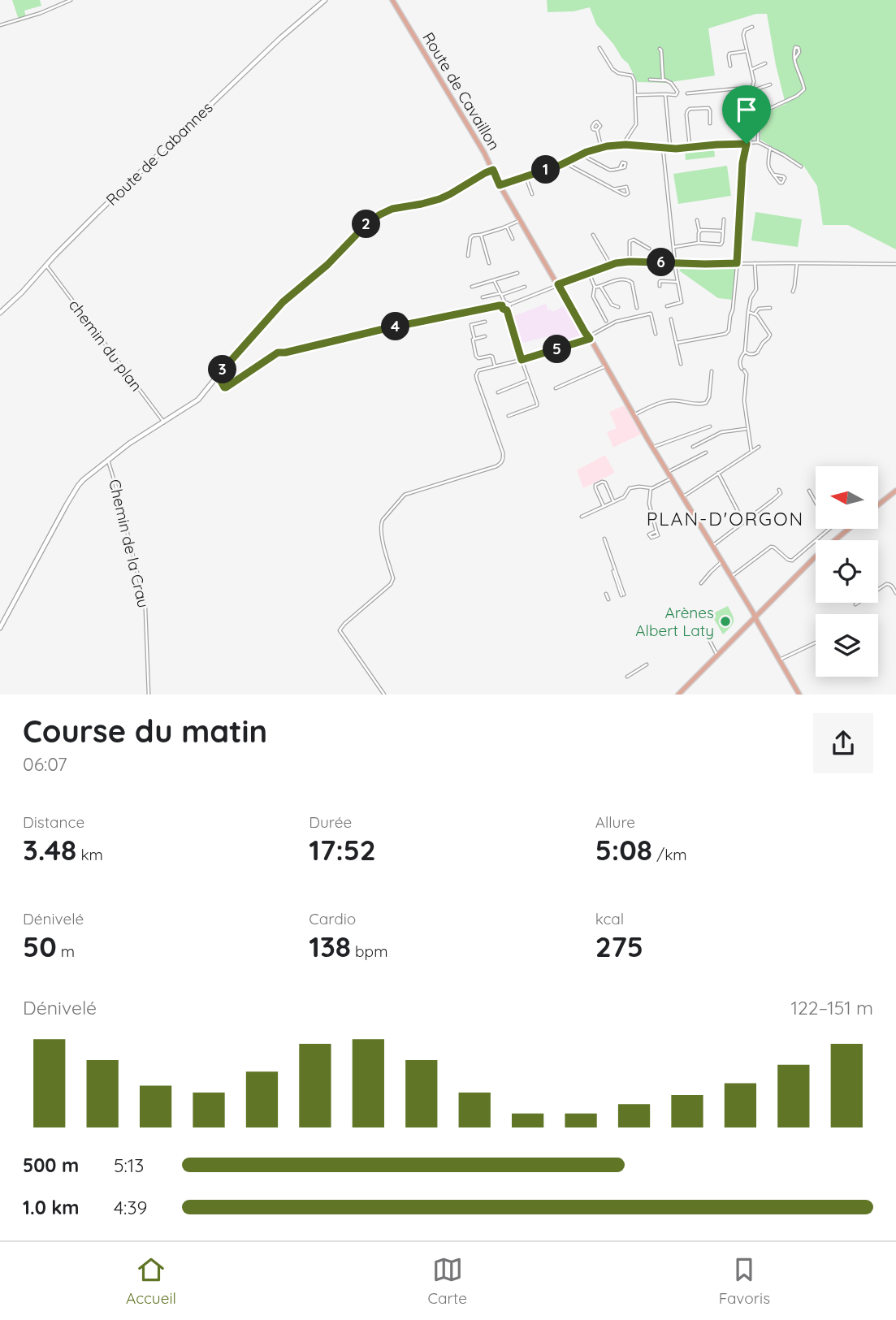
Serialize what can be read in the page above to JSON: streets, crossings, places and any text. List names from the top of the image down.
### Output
{
  "streets": {
    "main road": ["Route de Cavaillon"],
    "street": ["Route de Cabannes", "chemin du plan", "Chemin de la Crau"]
  },
  "crossings": [
    ["Route de Cabannes", "chemin du plan"]
  ],
  "districts": ["PLAN-D'ORGON"],
  "places": ["Arènes Albert Laty"],
  "north": "left",
  "page": {
    "pins": [
      "1",
      "2",
      "6",
      "4",
      "5",
      "3"
    ],
    "heading": ["Course du matin", "06:07"],
    "stats": [
      ["Distance", "3.48 km"],
      ["Durée", "17:52"],
      ["Allure", "5:08 /km"],
      ["Dénivelé", "50 m"],
      ["Cardio", "138 bpm"],
      ["kcal", "275"]
    ],
    "chart": ["Dénivelé", "122–151 m"],
    "list": [
      {
        "name": "500 m",
        "note": "5:13"
      },
      {
        "name": "1.0 km",
        "note": "4:39"
      }
    ],
    "tabs": ["Accueil", "Carte", "Favoris"]
  }
}
